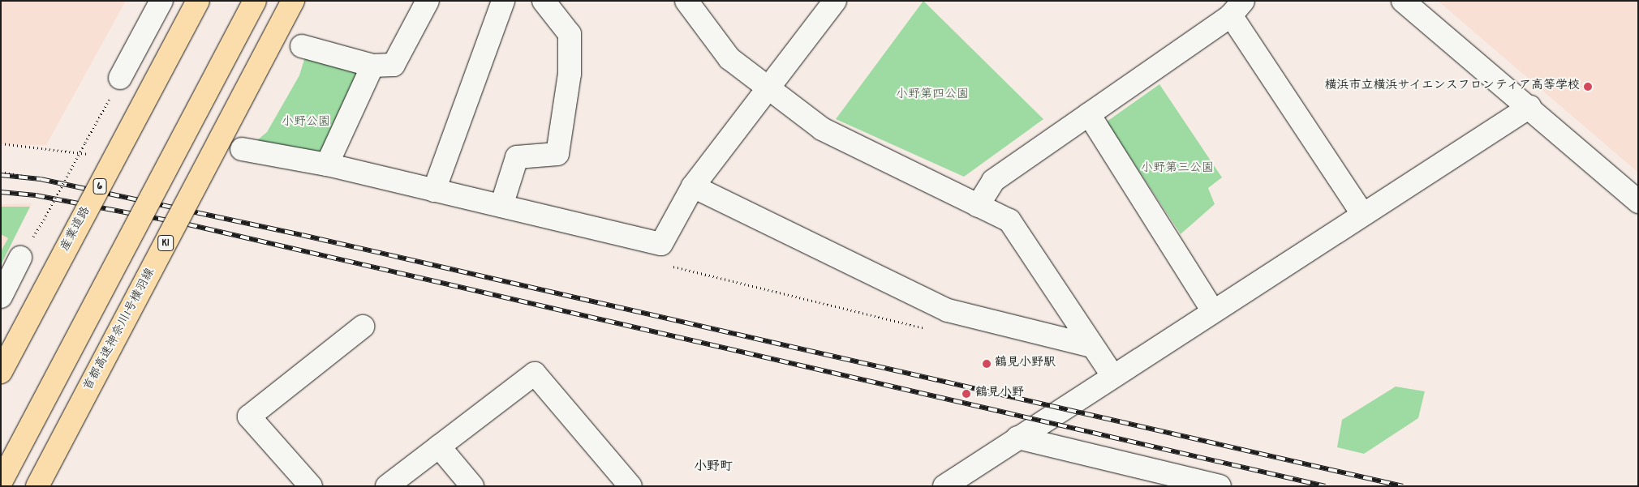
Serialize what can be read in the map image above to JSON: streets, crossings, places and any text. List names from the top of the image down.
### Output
{
  "streets": {
    "main road": [
      "6",
      "産業道路",
      "K1",
      "首都高速神奈川1号横羽線"
    ]
  },
  "districts": ["小野町"],
  "parks": ["小野第四公園", "小野公園", "小野第三公園"],
  "places": ["横浜市立横浜サイエンスフロンティア高等学校", "鶴見小野駅", "鶴見小野"]
}
